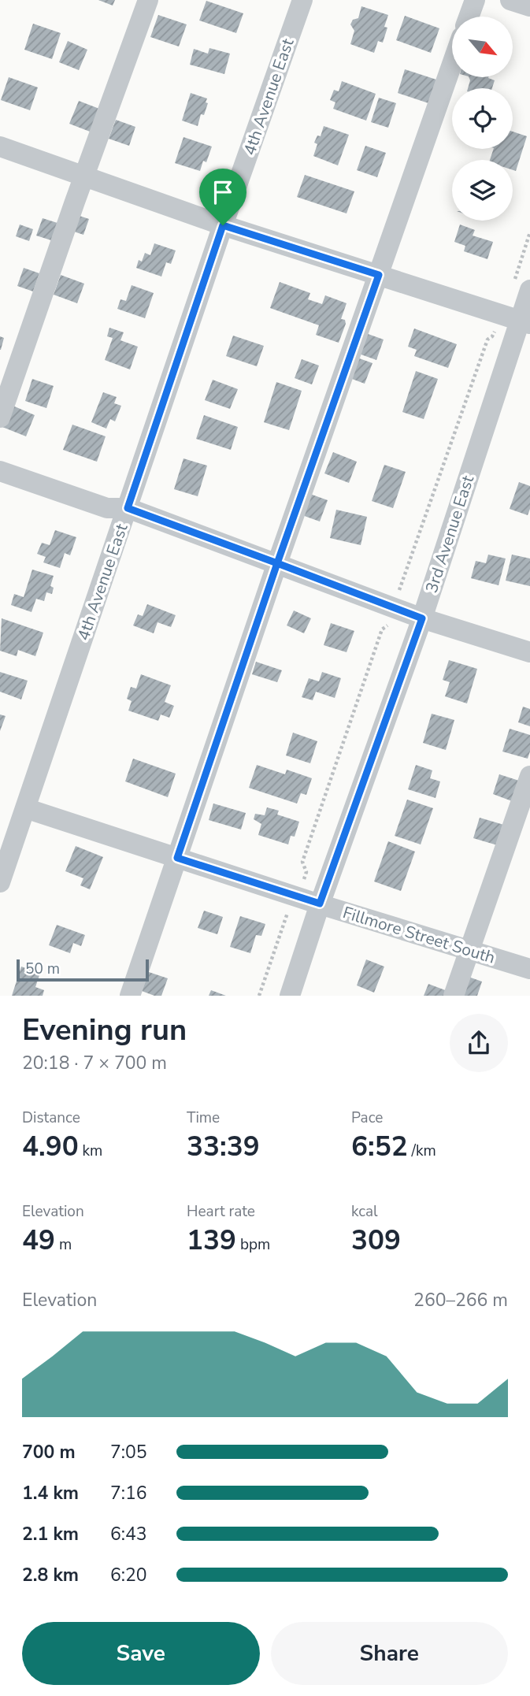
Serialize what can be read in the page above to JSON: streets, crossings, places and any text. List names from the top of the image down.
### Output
{
  "streets": {
    "street": ["4th Avenue East", "3rd Avenue East", "Fillmore Street South"]
  },
  "crossings": [
    ["4th Avenue East", "Fillmore Street South"],
    ["3rd Avenue East", "Fillmore Street South"]
  ],
  "scale_bar": "50 m",
  "north": "bottom right",
  "page": {
    "scale": "50 m",
    "heading": ["Evening run", "20:18 · 7 × 700 m"],
    "stats": [
      ["Distance", "4.90 km"],
      ["Time", "33:39"],
      ["Pace", "6:52 /km"],
      ["Elevation", "49 m"],
      ["Heart rate", "139 bpm"],
      ["kcal", "309"]
    ],
    "chart": ["Elevation", "260–266 m"],
    "list": [
      {
        "name": "700 m",
        "note": "7:05"
      },
      {
        "name": "1.4 km",
        "note": "7:16"
      },
      {
        "name": "2.1 km",
        "note": "6:43"
      },
      {
        "name": "2.8 km",
        "note": "6:20"
      }
    ],
    "buttons": ["Save", "Share"]
  }
}
